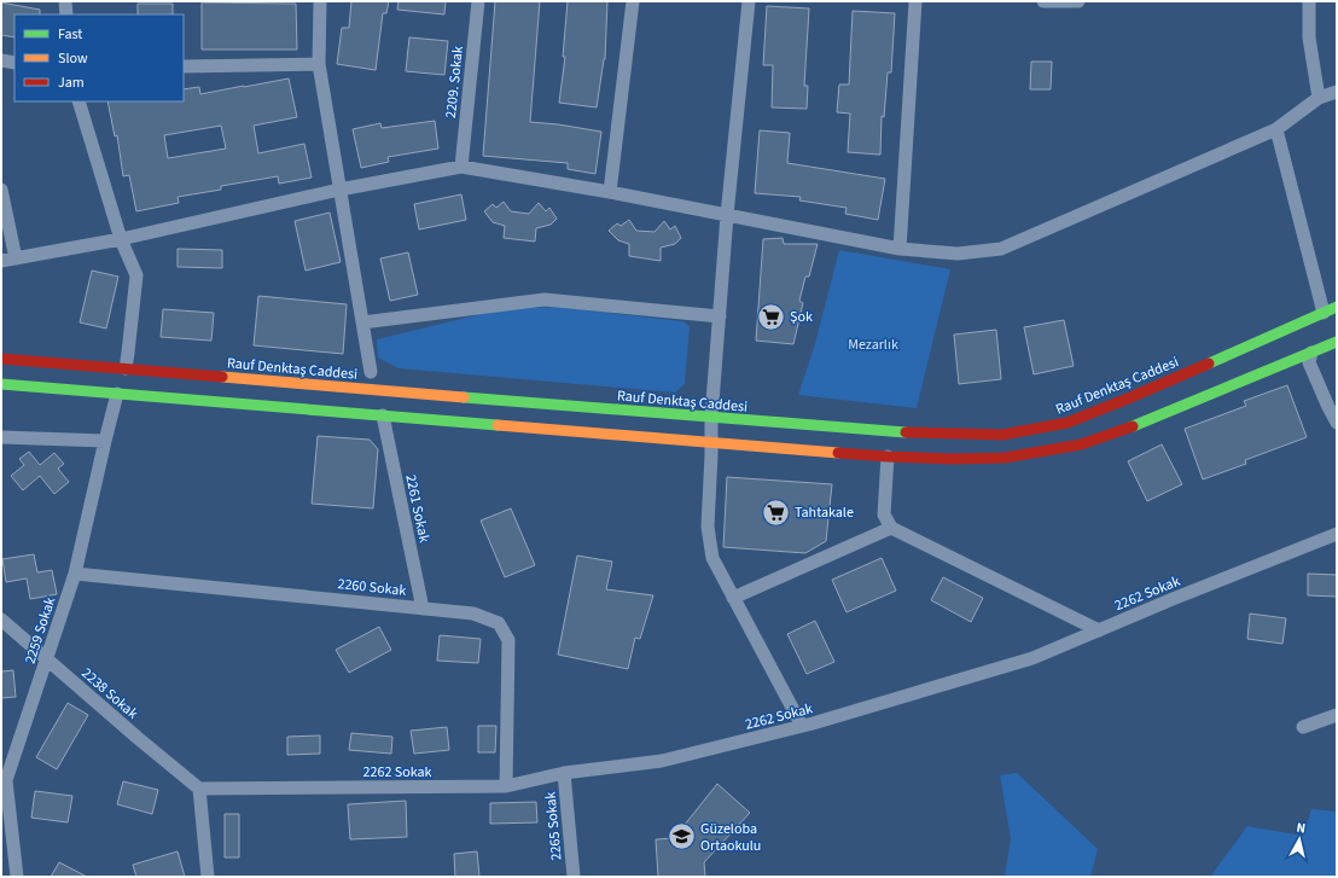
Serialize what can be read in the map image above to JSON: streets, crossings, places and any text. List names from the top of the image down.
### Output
{
  "streets": {
    "main road": ["Rauf Denktaş Caddesi"],
    "street": [
      "2209. Sokak",
      "2261 Sokak",
      "2260 Sokak",
      "2262 Sokak",
      "2259 Sokak",
      "2238 Sokak",
      "2265 Sokak"
    ]
  },
  "crossings": [
    ["2261 Sokak", "2260 Sokak"],
    ["2260 Sokak", "2262 Sokak"],
    ["2260 Sokak", "2259 Sokak"],
    ["2262 Sokak", "2238 Sokak"],
    ["2262 Sokak", "2265 Sokak"],
    ["2259 Sokak", "2238 Sokak"]
  ],
  "parks": ["Mezarlık"],
  "places": {
    "supermarket": ["Şok", "Tahtakale"],
    "school or university": ["Güzeloba Ortaokulu"]
  },
  "legend": ["Fast", "Slow", "Jam"],
  "north": "top"
}
